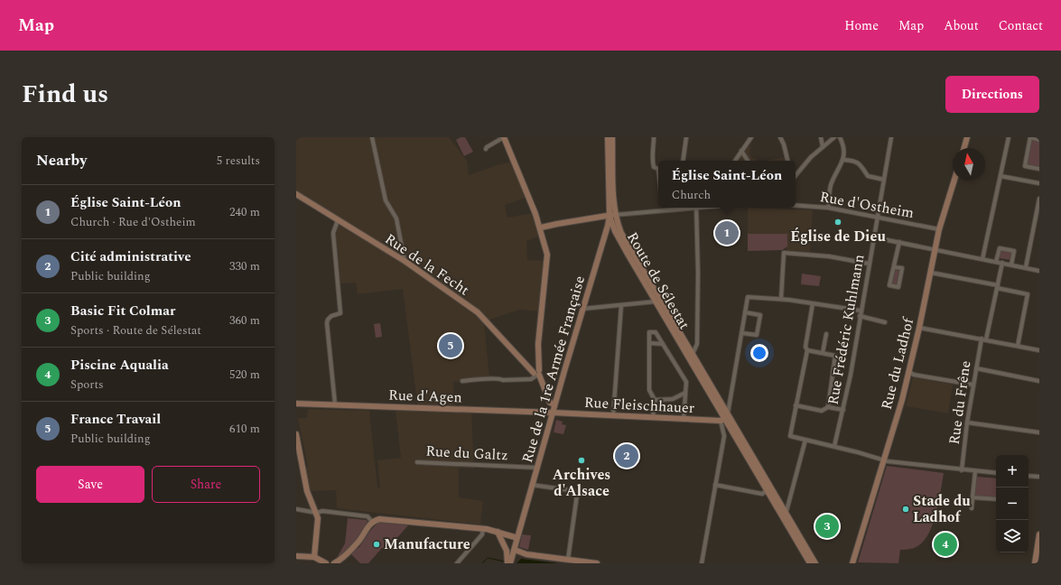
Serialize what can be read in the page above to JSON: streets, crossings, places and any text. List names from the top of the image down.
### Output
{
  "streets": {
    "main road": [
      "Rue de la Fecht",
      "Route de Sélestat",
      "Rue du Ladhof",
      "Rue de la 1re Armée Française",
      "Rue d'Agen",
      "Rue Fleischhauer"
    ],
    "street": [
      "Rue d'Ostheim",
      "Rue Frédéric Kuhlmann",
      "Rue du Frêne",
      "Rue du Galtz"
    ]
  },
  "crossings": [
    ["Rue d'Ostheim", "Rue Frédéric Kuhlmann"],
    ["Rue d'Ostheim", "Rue du Ladhof"],
    ["Rue de la Fecht", "Rue de la 1re Armée Française"],
    ["Route de Sélestat", "Rue de la 1re Armée Française"],
    ["Route de Sélestat", "Rue Fleischhauer"],
    ["Rue de la 1re Armée Française", "Rue d'Agen"],
    ["Rue de la 1re Armée Française", "Rue Fleischhauer"],
    ["Rue de la 1re Armée Française", "Rue du Galtz"],
    ["Rue d'Agen", "Rue Fleischhauer"]
  ],
  "places": [
    "Église de Dieu",
    "Archives d'Alsace",
    "Stade du Ladhof",
    "Manufacture"
  ],
  "north": "top",
  "page": {
    "header": "Map",
    "nav": [
      "Home",
      "Map",
      "About",
      "Contact"
    ],
    "title": "Find us",
    "buttons": [
      "Directions",
      ["Save", "Share"]
    ],
    "heading": ["Nearby", "5 results"],
    "popup": ["Église Saint-Léon", "Church"],
    "list": [
      {
        "mark": "1",
        "name": "Église Saint-Léon",
        "note": "Church · Rue d'Ostheim",
        "value": "240 m"
      },
      {
        "mark": "2",
        "name": "Cité administrative",
        "note": "Public building",
        "value": "330 m"
      },
      {
        "mark": "3",
        "name": "Basic Fit Colmar",
        "note": "Sports · Route de Sélestat",
        "value": "360 m"
      },
      {
        "mark": "4",
        "name": "Piscine Aqualia",
        "note": "Sports",
        "value": "520 m"
      },
      {
        "mark": "5",
        "name": "France Travail",
        "note": "Public building",
        "value": "610 m"
      }
    ],
    "pins": [
      "1",
      "5",
      "2",
      "3",
      "4"
    ],
    "map_buttons": ["+", "−"]
  }
}
